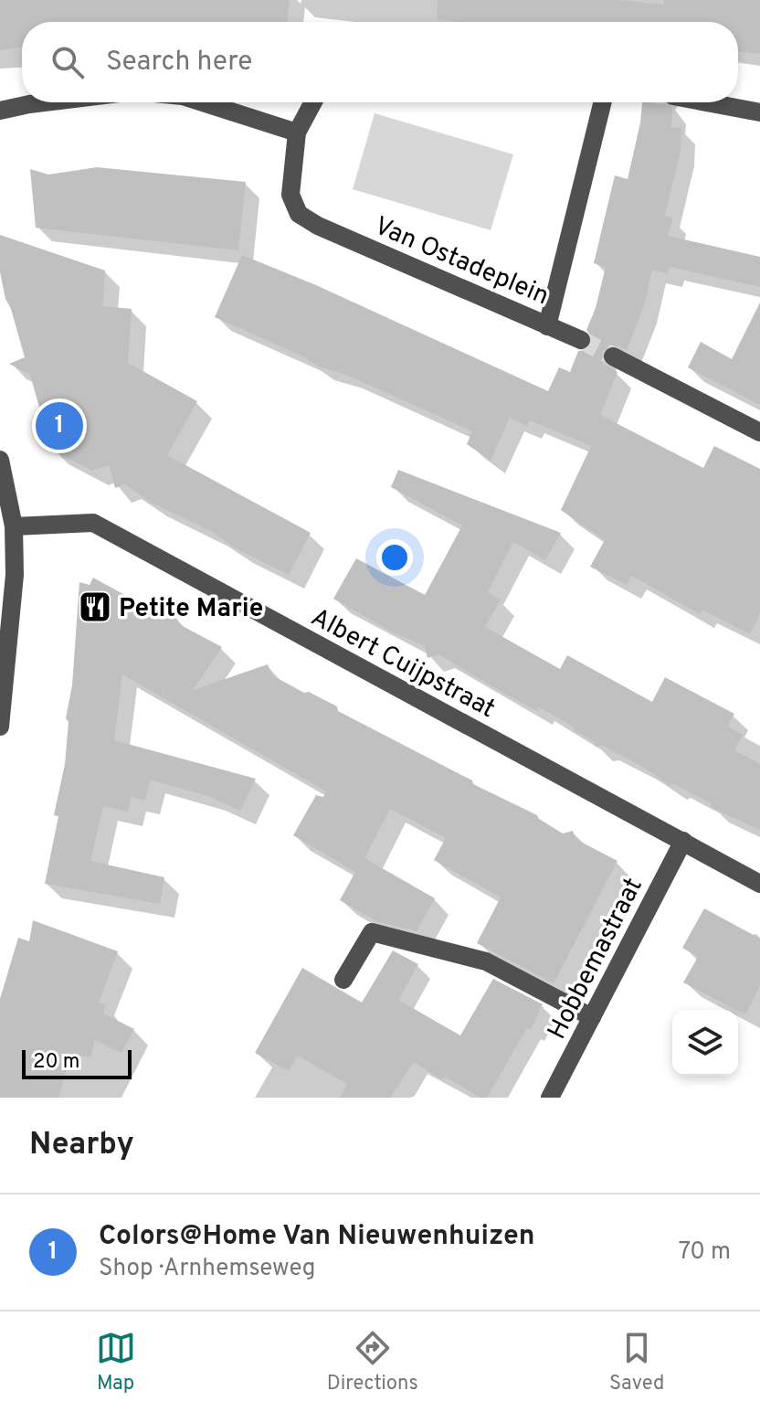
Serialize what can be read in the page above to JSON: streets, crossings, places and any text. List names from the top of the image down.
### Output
{
  "streets": {
    "street": ["Van Ostadeplein", "Albert Cuijpstraat", "Hobbemastraat"]
  },
  "crossings": [
    ["Albert Cuijpstraat", "Hobbemastraat"]
  ],
  "places": {
    "restaurant": ["Petite Marie"]
  },
  "scale_bar": "20 m",
  "page": {
    "search": "Search here",
    "pins": "1",
    "scale": "20 m",
    "heading": "Nearby",
    "list": [
      {
        "mark": "1",
        "name": "Colors@Home Van Nieuwenhuizen",
        "note": "Shop · Arnhemseweg",
        "value": "70 m"
      }
    ],
    "nav": ["Map", "Directions", "Saved"]
  }
}
